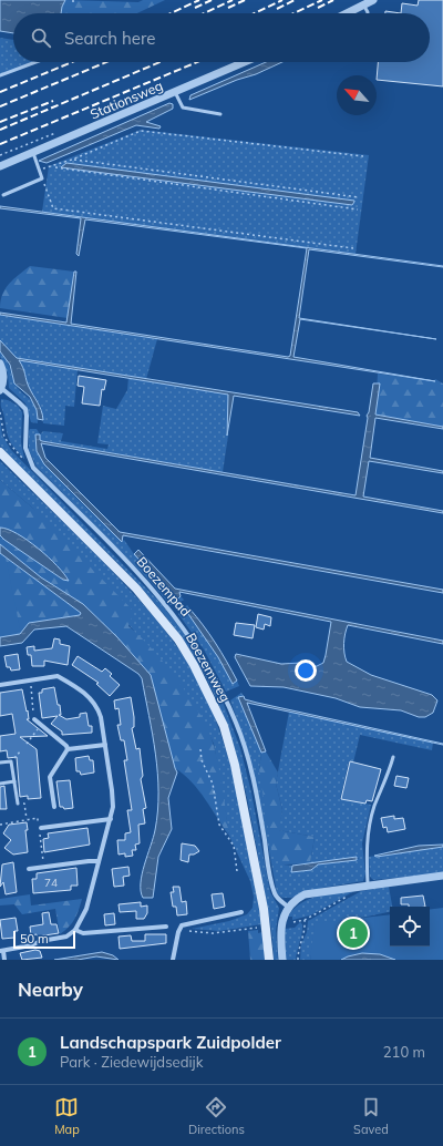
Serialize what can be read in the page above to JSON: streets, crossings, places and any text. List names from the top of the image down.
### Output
{
  "streets": {
    "main road": ["Boezemweg"],
    "street": ["Stationsweg", "Boezempad"]
  },
  "house_numbers": ["74"],
  "scale_bar": "50 m",
  "north": "top left",
  "page": {
    "search": "Search here",
    "pins": "1",
    "scale": "50 m",
    "heading": "Nearby",
    "list": [
      {
        "mark": "1",
        "name": "Landschapspark Zuidpolder",
        "note": "Park · Ziedewijdsedijk",
        "value": "210 m"
      }
    ],
    "nav": ["Map", "Directions", "Saved"]
  }
}
